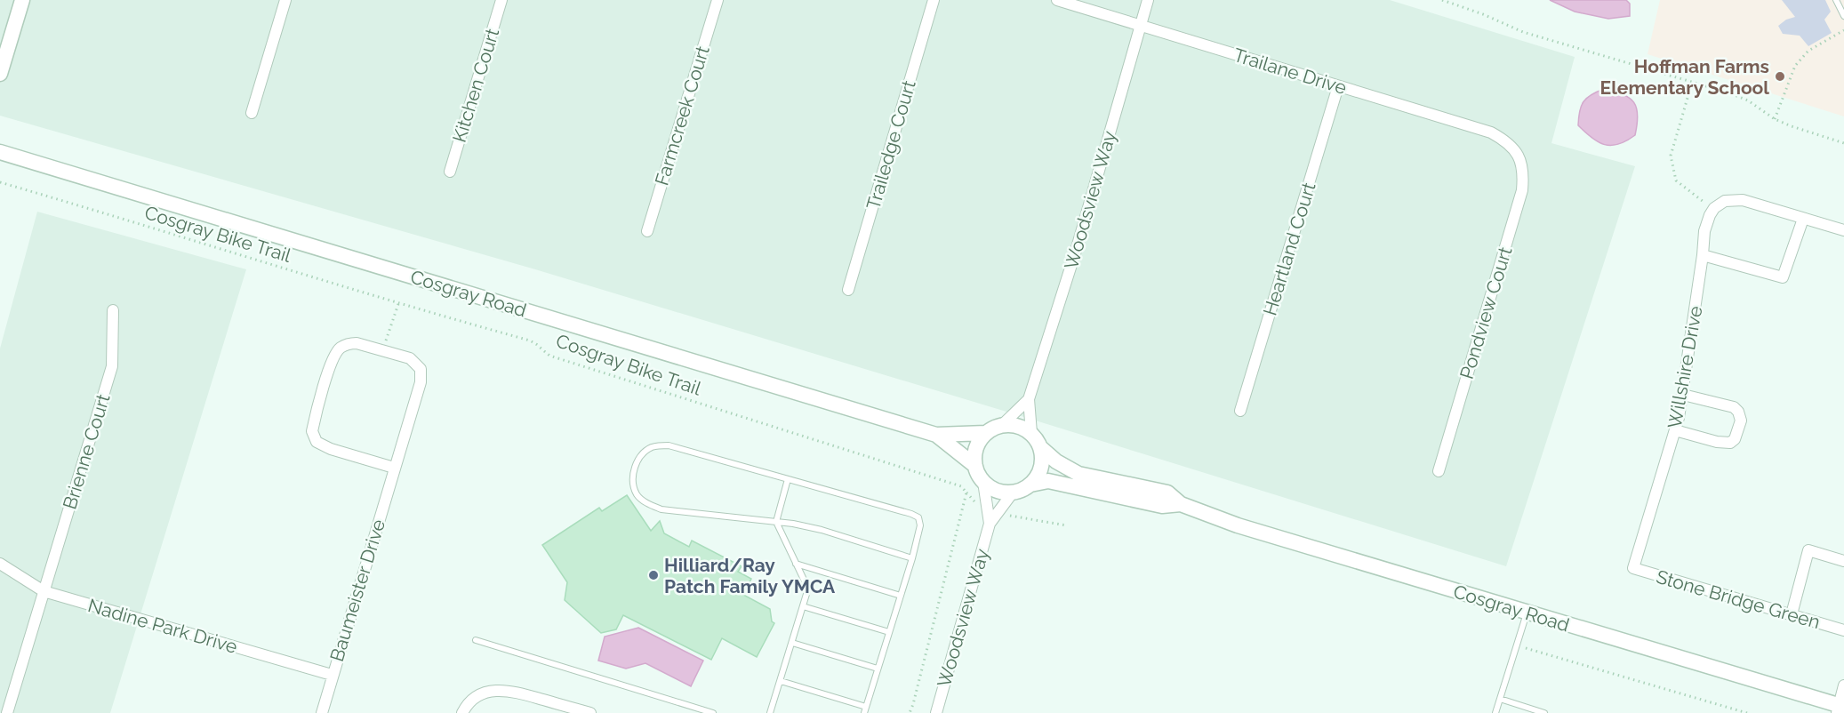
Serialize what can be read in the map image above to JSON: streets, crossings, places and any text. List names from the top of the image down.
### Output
{
  "streets": {
    "main road": ["Cosgray Road"],
    "street": [
      "Trailane Drive",
      "Kitchen Court",
      "Farmcreek Court",
      "Trailedge Court",
      "Woodsview Way",
      "Heartland Court",
      "Pondview Court",
      "Willshire Drive",
      "Brienne Court",
      "Baumeister Drive",
      "Stone Bridge Green",
      "Nadine Park Drive"
    ],
    "path": ["Cosgray Bike Trail"]
  },
  "crossings": [
    ["Trailane Drive", "Woodsview Way"],
    ["Trailane Drive", "Heartland Court"],
    ["Trailane Drive", "Pondview Court"],
    ["Woodsview Way", "Cosgray Bike Trail"],
    ["Woodsview Way", "Cosgray Road"],
    ["Willshire Drive", "Stone Bridge Green"],
    ["Brienne Court", "Nadine Park Drive"],
    ["Baumeister Drive", "Nadine Park Drive"]
  ],
  "places": ["Hoffman Farms Elementary School", "Hilliard/Ray Patch Family YMCA"]
}
